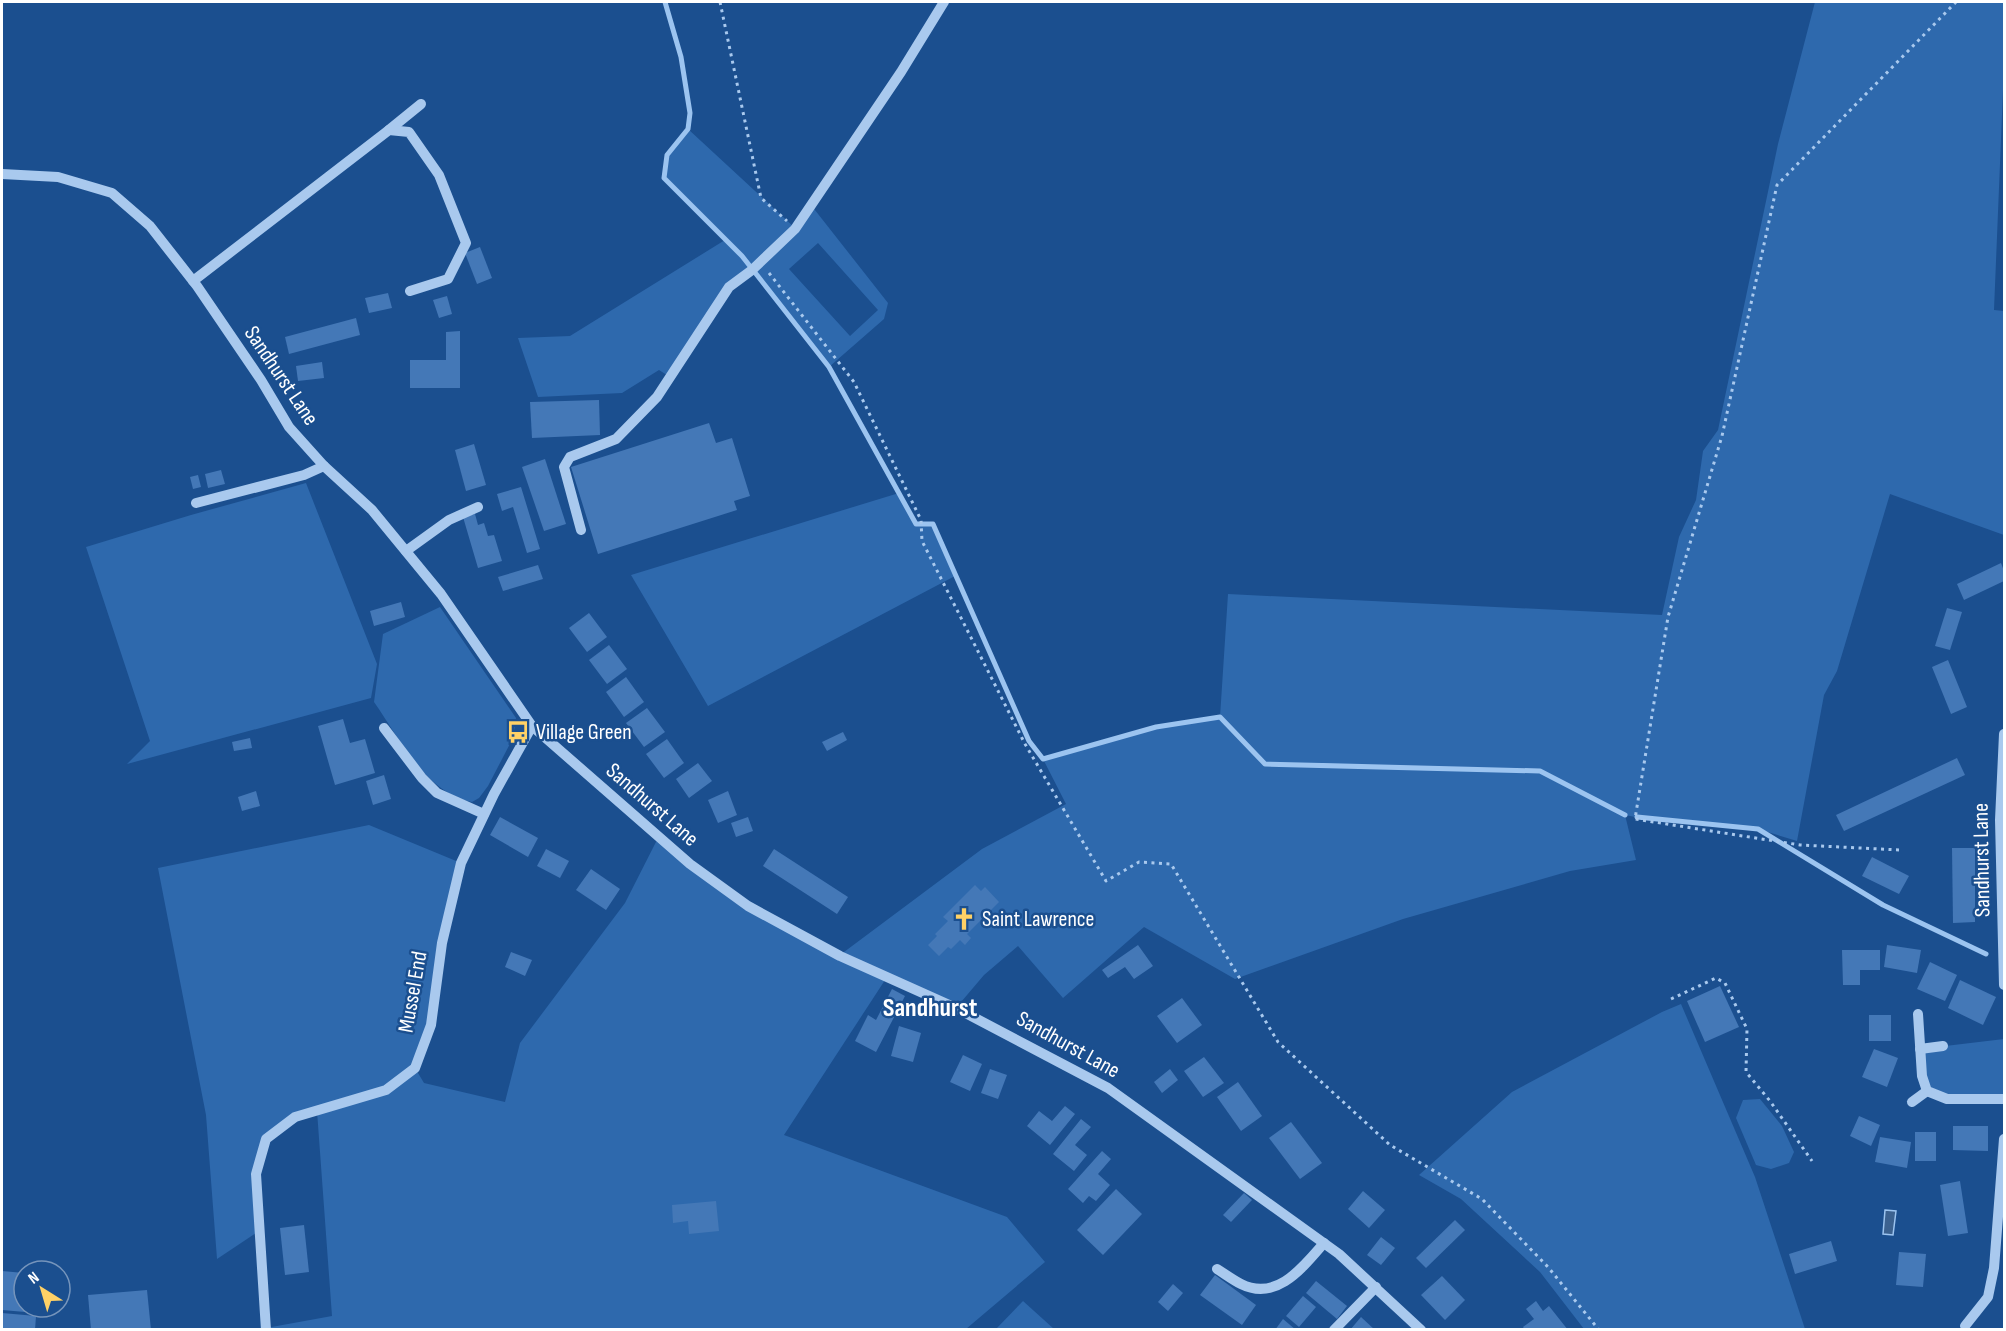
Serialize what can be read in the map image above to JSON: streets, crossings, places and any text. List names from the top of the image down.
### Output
{
  "streets": {
    "street": ["Sandhurst Lane", "Mussel End"]
  },
  "crossings": [
    ["Sandhurst Lane", "Mussel End"]
  ],
  "districts": ["Sandhurst"],
  "places": {
    "bus stop": ["Village Green"],
    "church": ["Saint Lawrence"]
  },
  "north": "top left"
}
